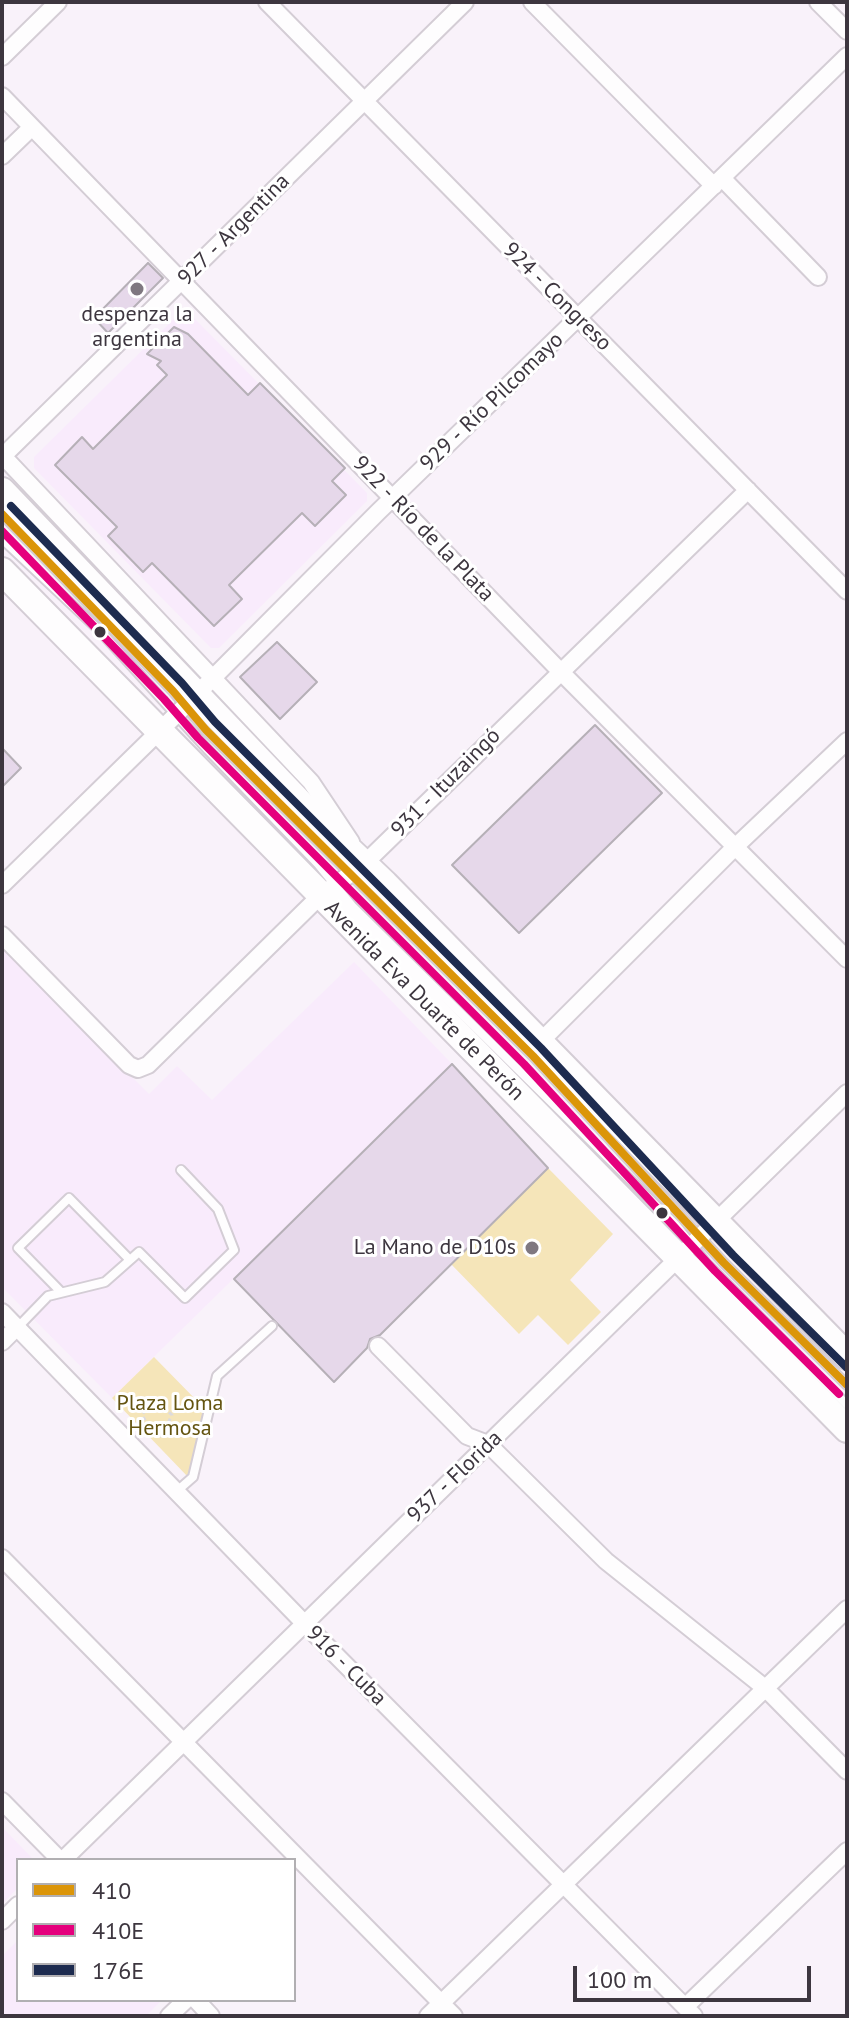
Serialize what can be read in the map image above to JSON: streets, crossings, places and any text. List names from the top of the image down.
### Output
{
  "streets": {
    "main road": ["Avenida Eva Duarte de Perón"],
    "street": [
      "927 - Argentina",
      "924 - Congreso",
      "929 - Río Pilcomayo",
      "922 - Río de la Plata",
      "931 - Ituzaingó",
      "937 - Florida",
      "916 - Cuba"
    ]
  },
  "crossings": [
    ["927 - Argentina", "924 - Congreso"],
    ["927 - Argentina", "922 - Río de la Plata"],
    ["927 - Argentina", "Avenida Eva Duarte de Perón"],
    ["924 - Congreso", "929 - Río Pilcomayo"],
    ["924 - Congreso", "931 - Ituzaingó"],
    ["929 - Río Pilcomayo", "922 - Río de la Plata"],
    ["929 - Río Pilcomayo", "Avenida Eva Duarte de Perón"],
    ["922 - Río de la Plata", "931 - Ituzaingó"],
    ["931 - Ituzaingó", "Avenida Eva Duarte de Perón"],
    ["Avenida Eva Duarte de Perón", "937 - Florida"],
    ["937 - Florida", "916 - Cuba"]
  ],
  "parks": ["Plaza Loma Hermosa"],
  "places": ["despenza la argentina", "La Mano de D10s"],
  "lines": ["transit line 176E", "transit line 410", "transit line 410E"],
  "legend": ["410", "410E", "176E"],
  "scale_bar": "100 m"
}
